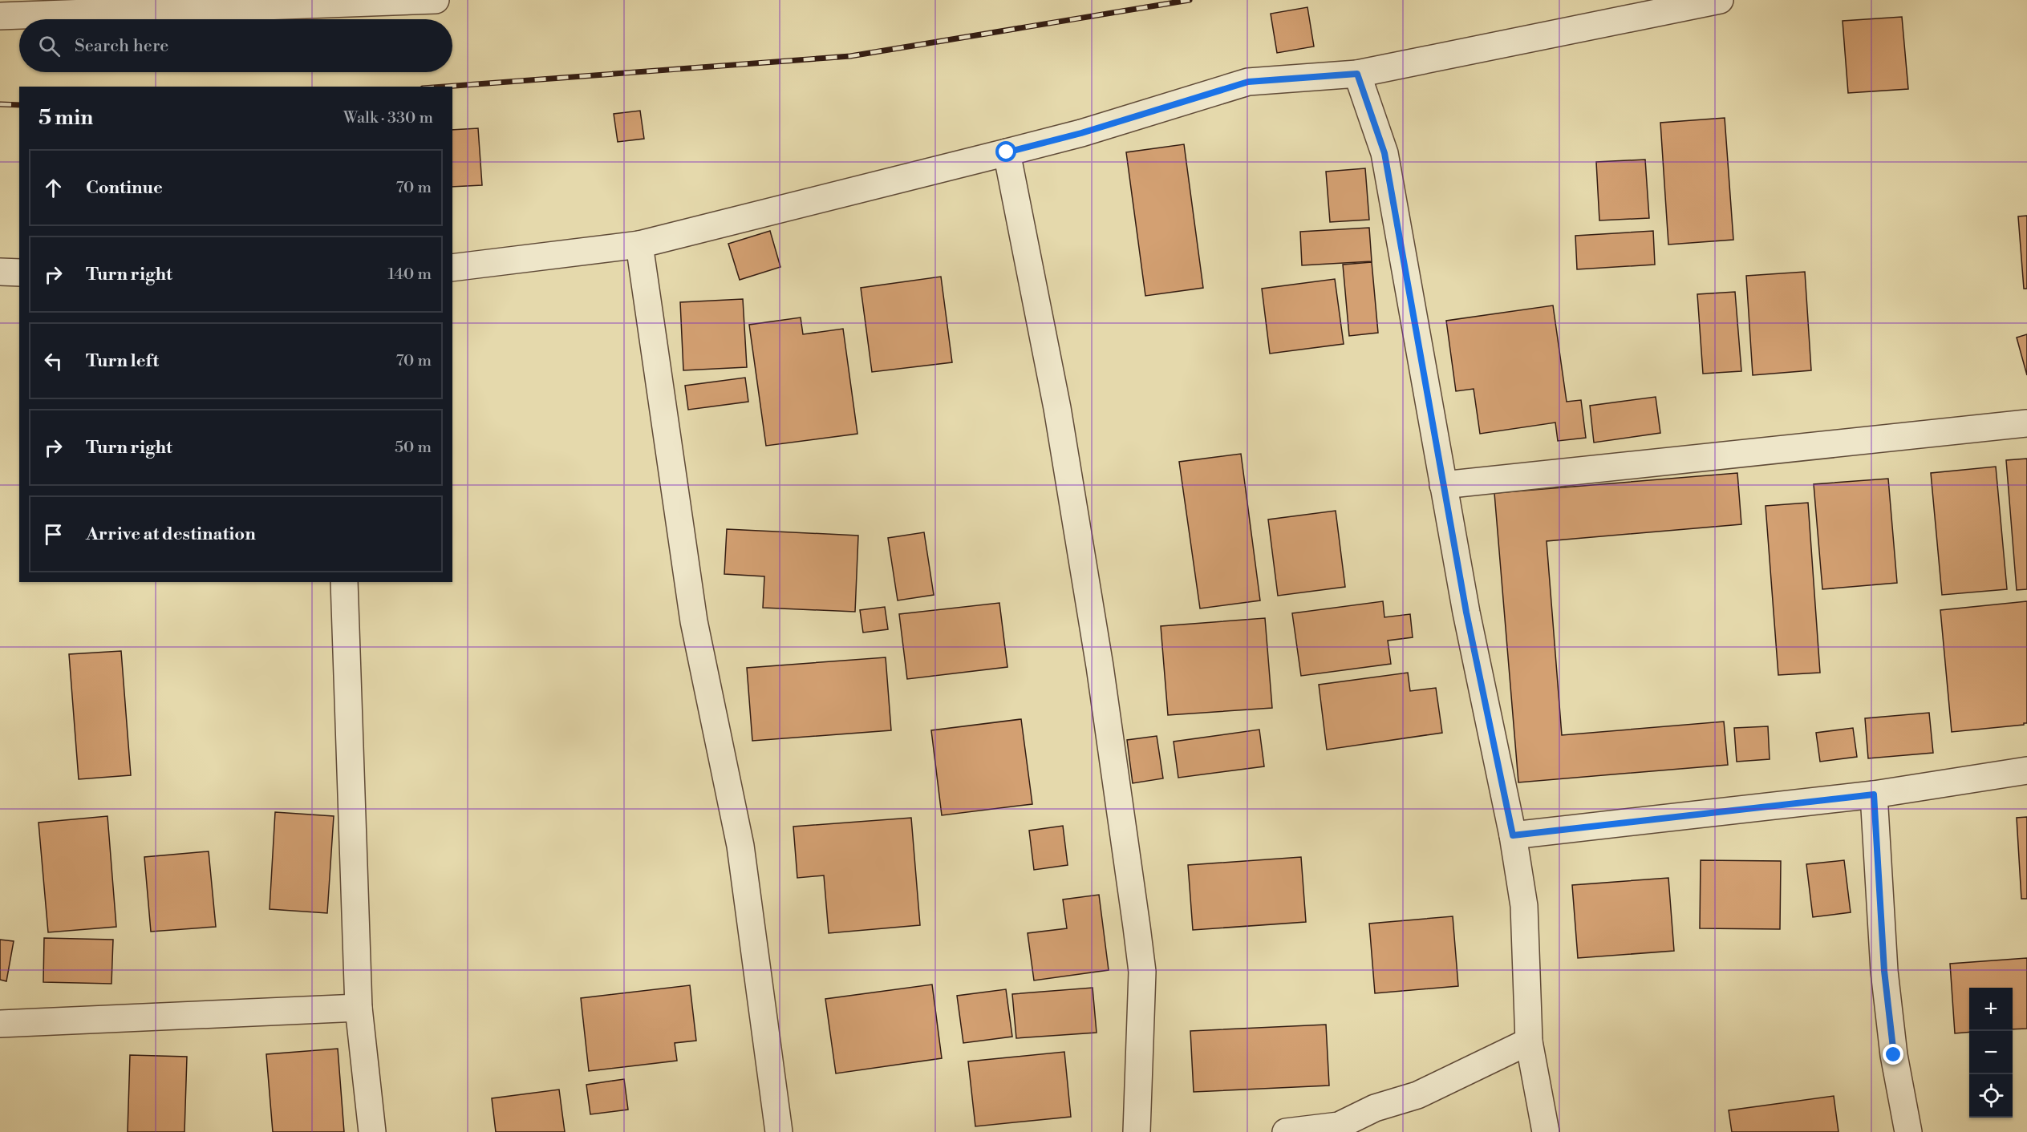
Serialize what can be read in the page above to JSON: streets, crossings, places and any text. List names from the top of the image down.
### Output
{
  "page": {
    "search": "Search here",
    "heading": ["5 min", "Walk · 330 m"],
    "list": [
      ["Continue", "70 m"],
      ["Turn right", "140 m"],
      ["Turn left", "70 m"],
      ["Turn right", "50 m"],
      "Arrive at destination"
    ],
    "map_buttons": ["+", "−"]
  }
}
